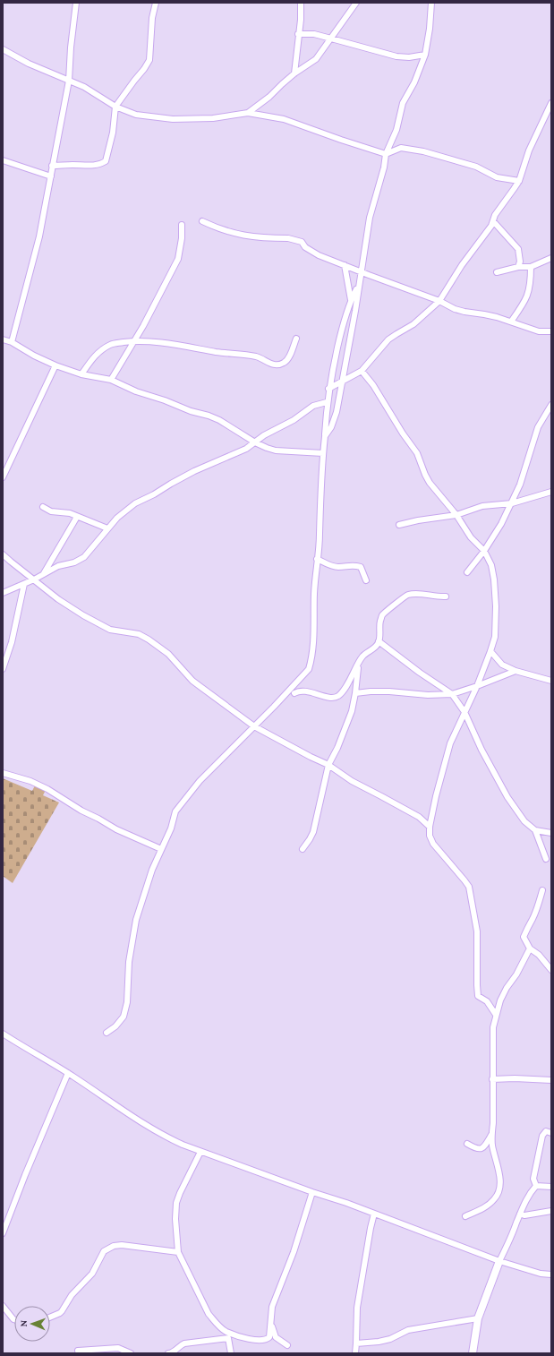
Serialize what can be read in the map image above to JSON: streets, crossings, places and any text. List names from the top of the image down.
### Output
{
  "north": "left"
}
